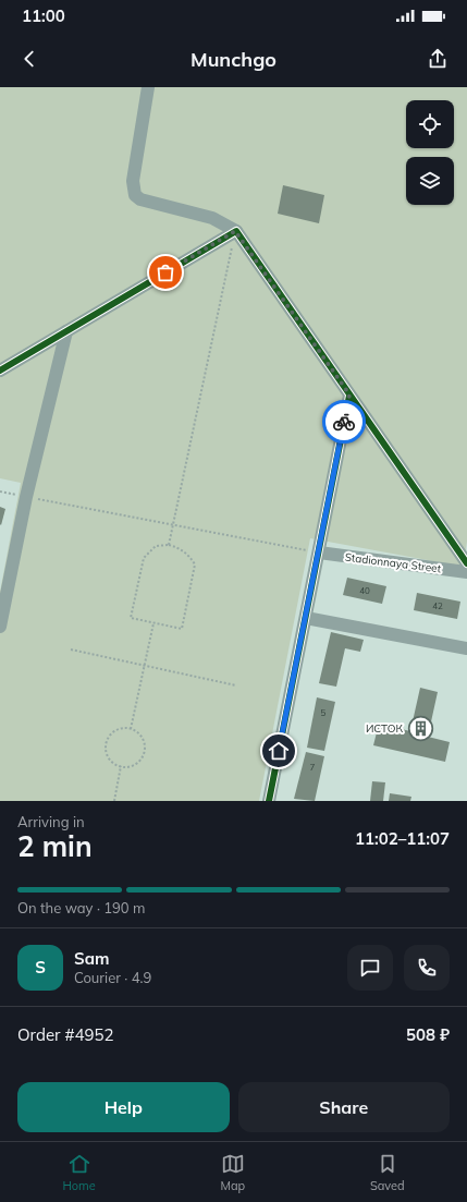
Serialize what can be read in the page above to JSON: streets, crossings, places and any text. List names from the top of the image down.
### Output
{
  "streets": {
    "street": ["Stadionnaya Street"]
  },
  "places": {
    "building": ["ИСТОК"]
  },
  "house_numbers": [
    "40",
    "42",
    "5",
    "7"
  ],
  "page": {
    "status": "11:00",
    "header": "Munchgo",
    "heading": ["2 min", "Arriving in", "11:02–11:07"],
    "panel": [
      "Sam",
      "Courier · 4.9",
      "Order #4952",
      "508 ₽"
    ],
    "bar": "On the way · 190 m",
    "round": "S",
    "buttons": ["Help", "Share"],
    "tabs": ["Home", "Map", "Saved"]
  }
}
